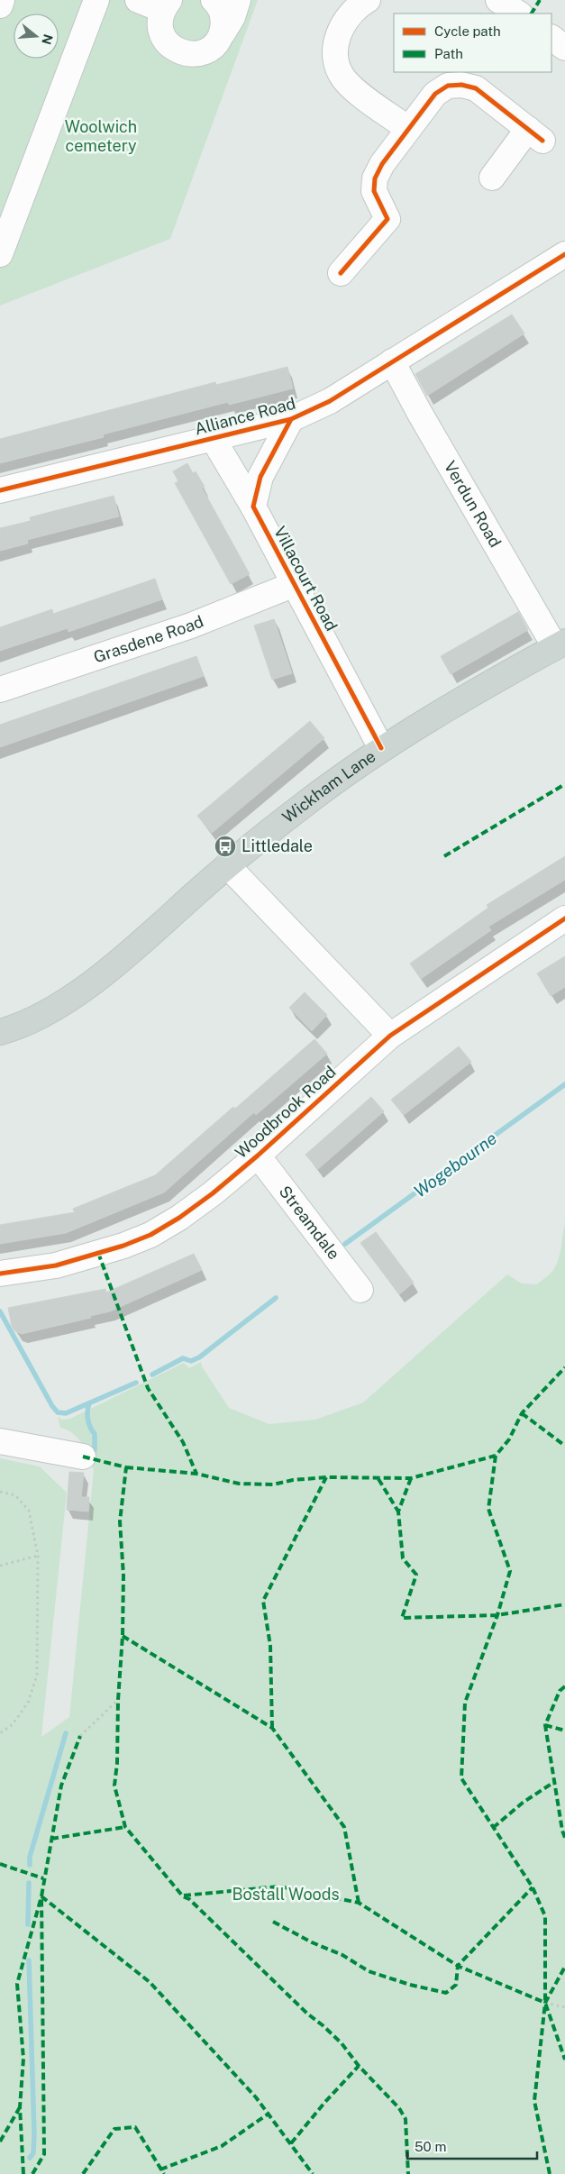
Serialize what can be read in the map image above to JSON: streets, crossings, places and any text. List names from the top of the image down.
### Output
{
  "streets": {
    "main road": ["Wickham Lane"],
    "street": [
      "Alliance Road",
      "Verdun Road",
      "Villacourt Road",
      "Grasdene Road",
      "Woodbrook Road",
      "Streamdale"
    ]
  },
  "crossings": [
    ["Alliance Road", "Verdun Road"],
    ["Alliance Road", "Villacourt Road"],
    ["Verdun Road", "Wickham Lane"],
    ["Villacourt Road", "Grasdene Road"],
    ["Villacourt Road", "Wickham Lane"],
    ["Woodbrook Road", "Streamdale"]
  ],
  "water": ["Wogebourne"],
  "parks": ["Woolwich cemetery", "Bostall Woods"],
  "places": {
    "bus stop": ["Littledale"]
  },
  "legend": ["Cycle path", "Path"],
  "scale_bar": "50 m",
  "north": "right"
}
